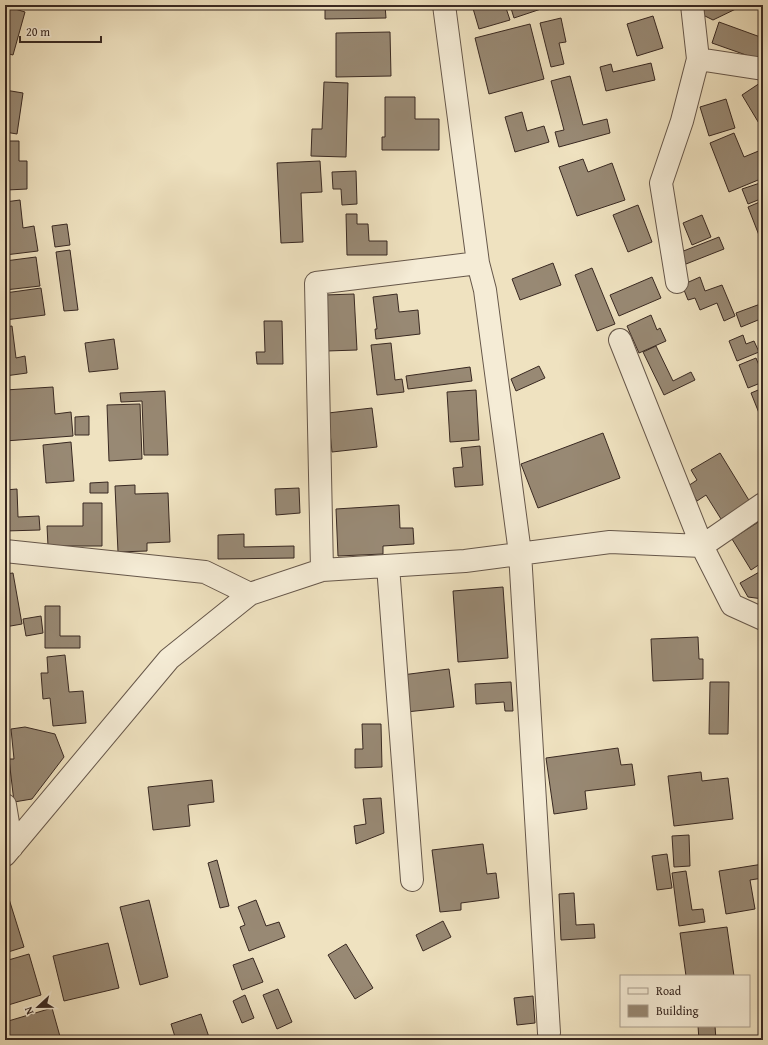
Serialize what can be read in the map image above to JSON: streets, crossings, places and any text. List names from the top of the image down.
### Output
{
  "legend": ["Road", "Building"],
  "scale_bar": "20 m",
  "north": "left"
}
